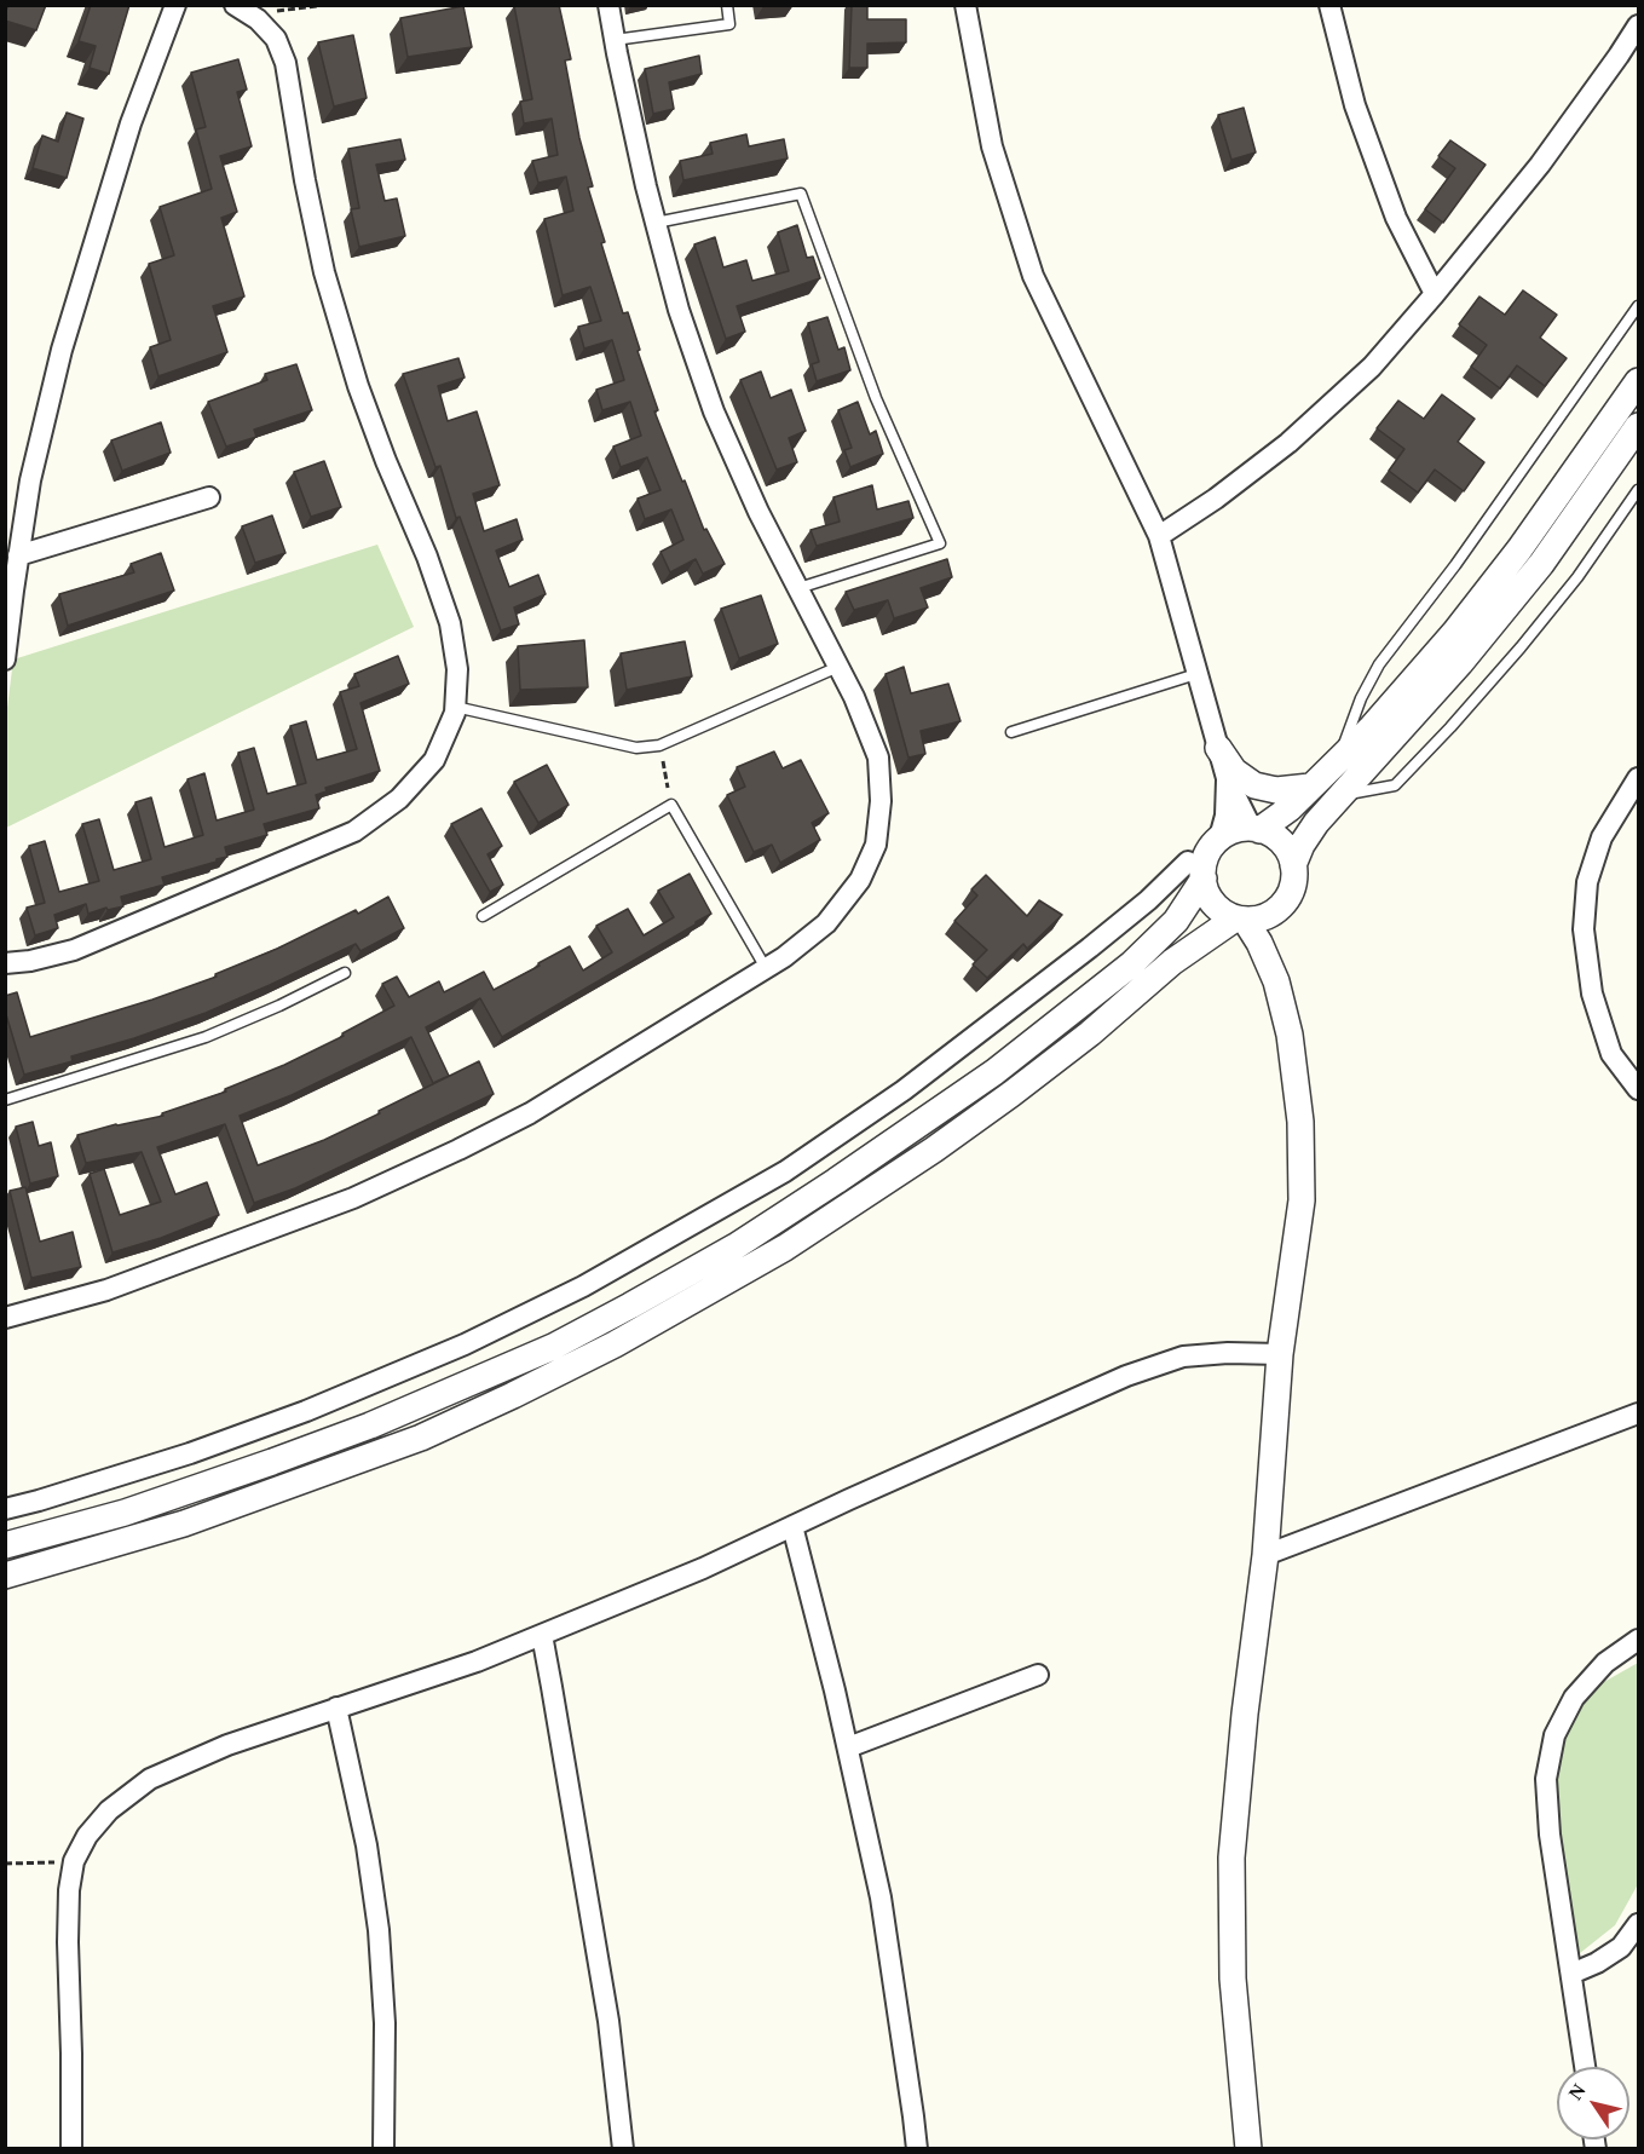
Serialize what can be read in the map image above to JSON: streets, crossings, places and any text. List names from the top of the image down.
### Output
{
  "north": "top left"
}
